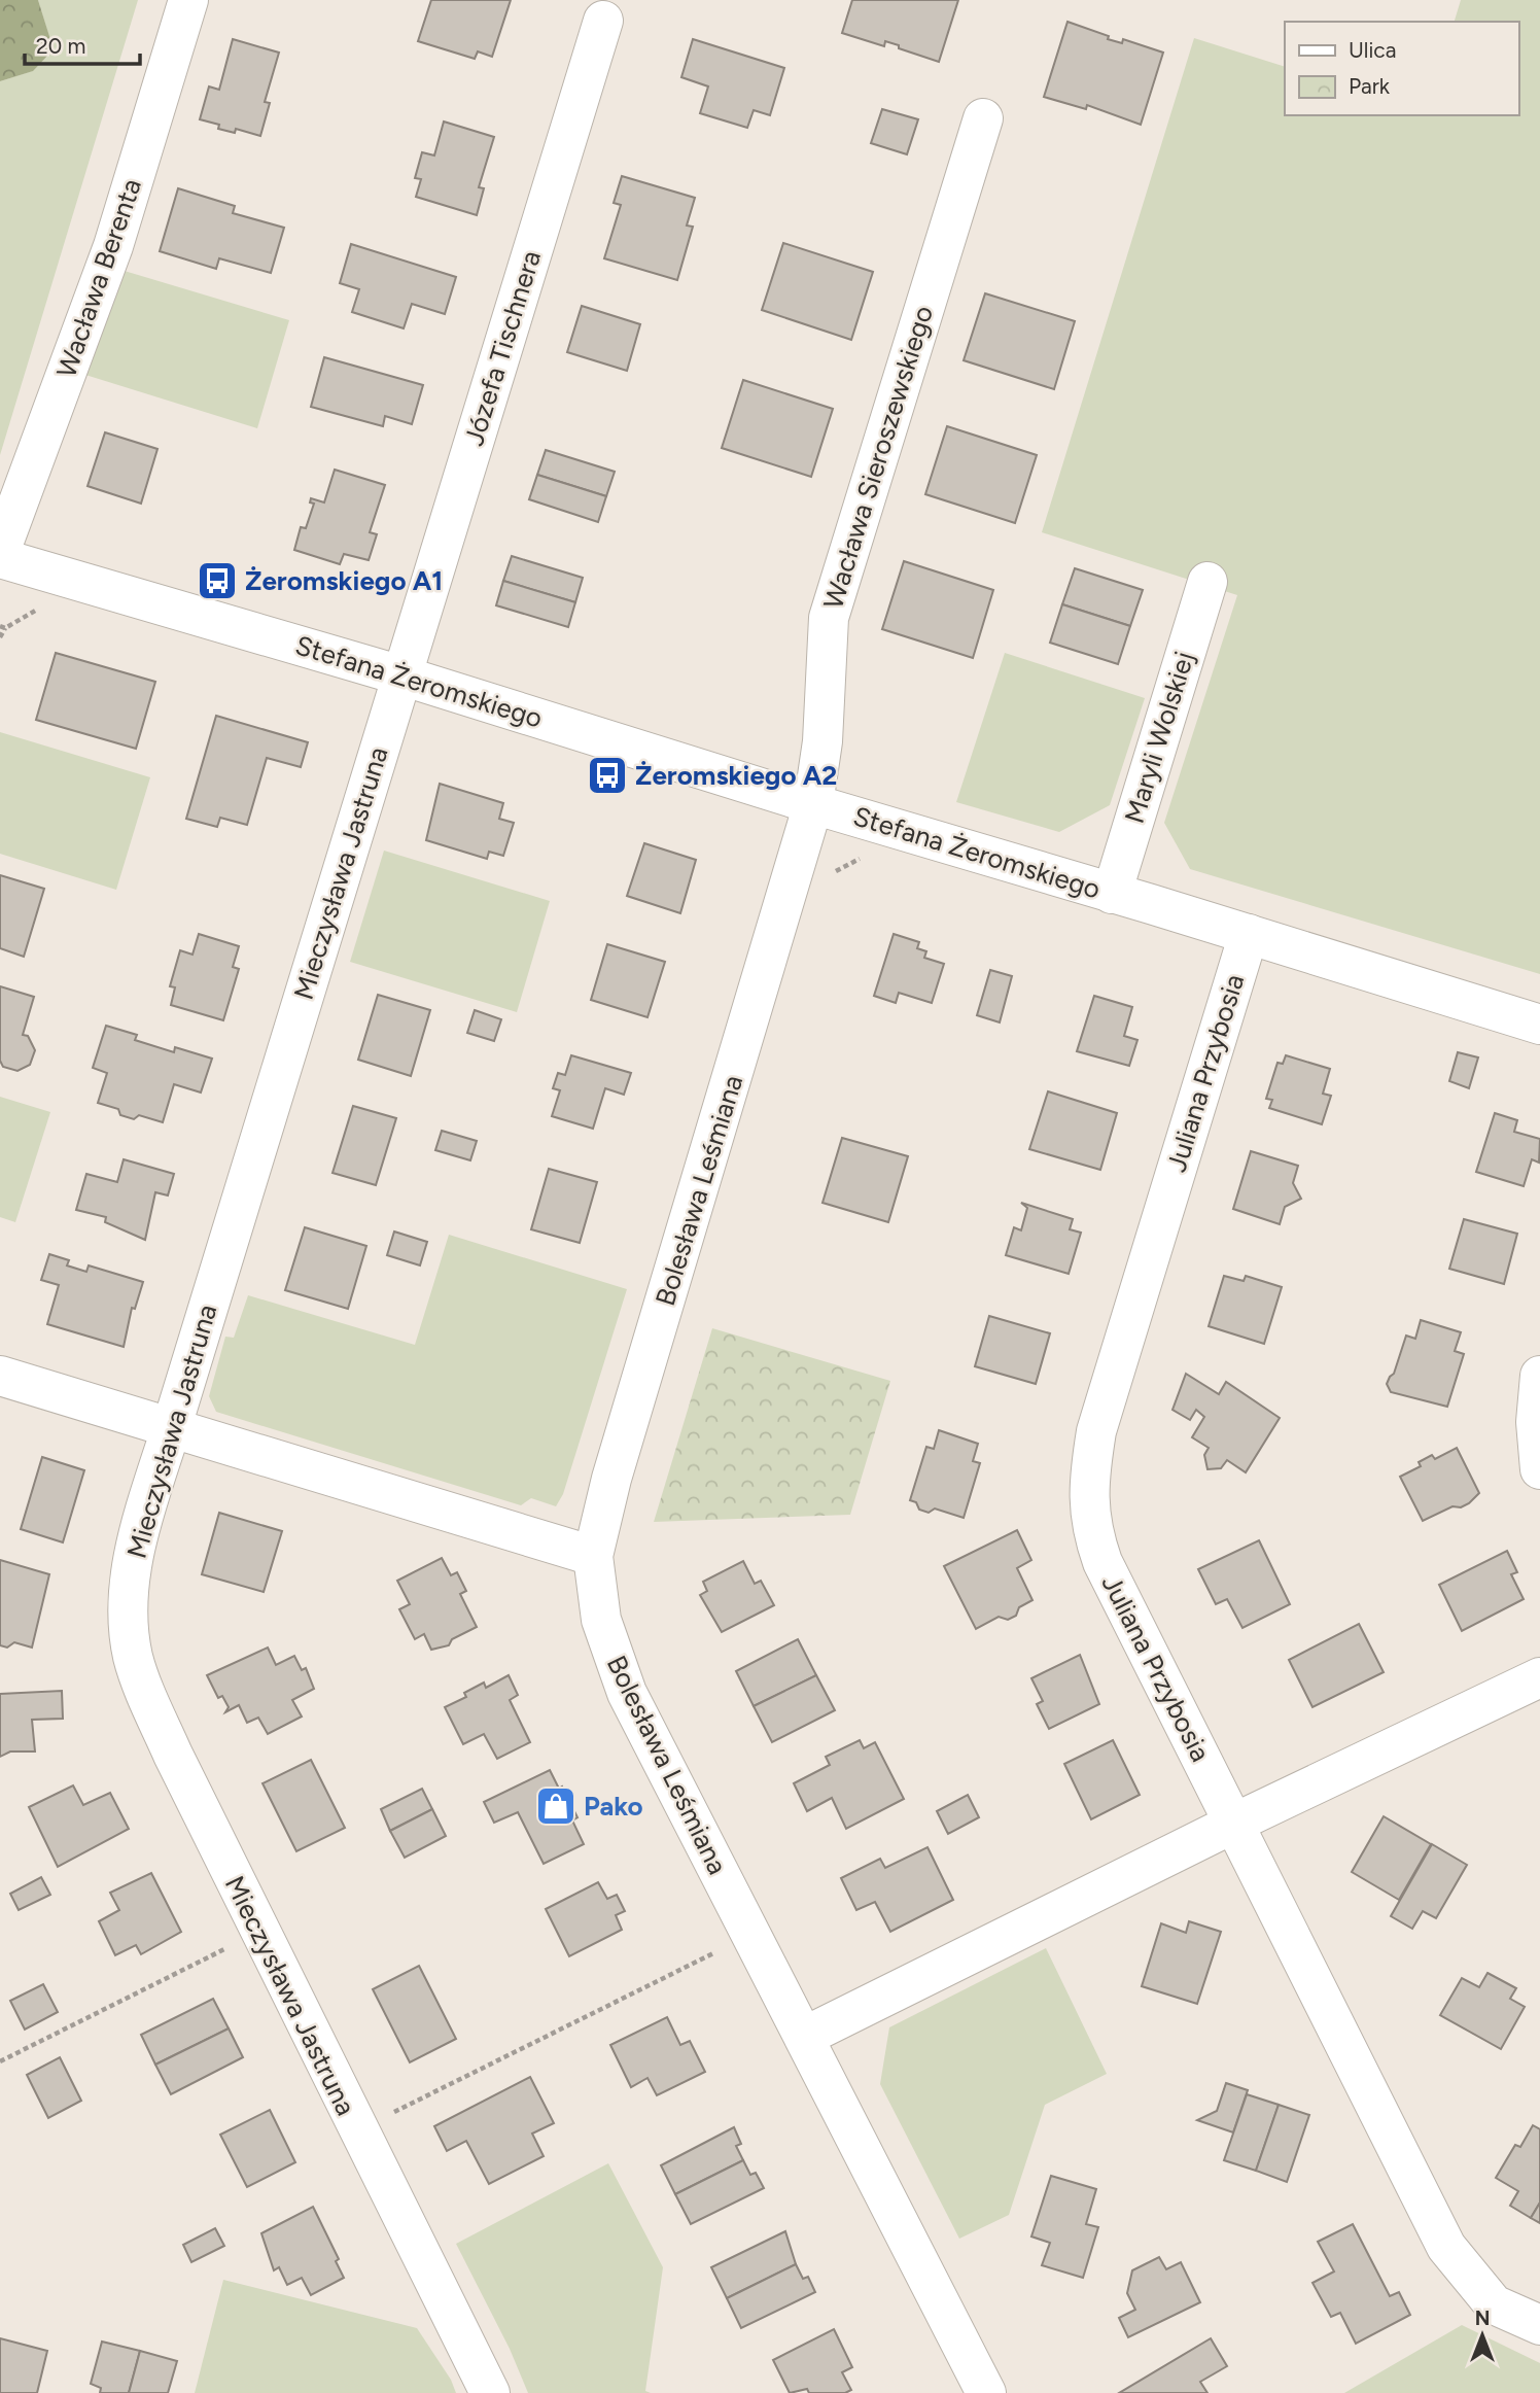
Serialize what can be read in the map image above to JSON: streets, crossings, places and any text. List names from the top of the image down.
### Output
{
  "streets": {
    "street": [
      "Wacława Berenta",
      "Józefa Tischnera",
      "Wacława Sieroszewskiego",
      "Stefana Żeromskiego",
      "Maryli Wolskiej",
      "Mieczysława Jastruna",
      "Juliana Przybosia",
      "Bolesława Leśmiana"
    ]
  },
  "crossings": [
    ["Józefa Tischnera", "Stefana Żeromskiego"],
    ["Józefa Tischnera", "Mieczysława Jastruna"],
    ["Wacława Sieroszewskiego", "Stefana Żeromskiego"],
    ["Wacława Sieroszewskiego", "Bolesława Leśmiana"],
    ["Stefana Żeromskiego", "Maryli Wolskiej"],
    ["Stefana Żeromskiego", "Mieczysława Jastruna"],
    ["Stefana Żeromskiego", "Juliana Przybosia"],
    ["Stefana Żeromskiego", "Bolesława Leśmiana"]
  ],
  "places": {
    "bus stop": ["Żeromskiego A1", "Żeromskiego A2"],
    "shop": ["Pako"]
  },
  "legend": ["Ulica", "Park"],
  "scale_bar": "20 m",
  "north": "top"
}
